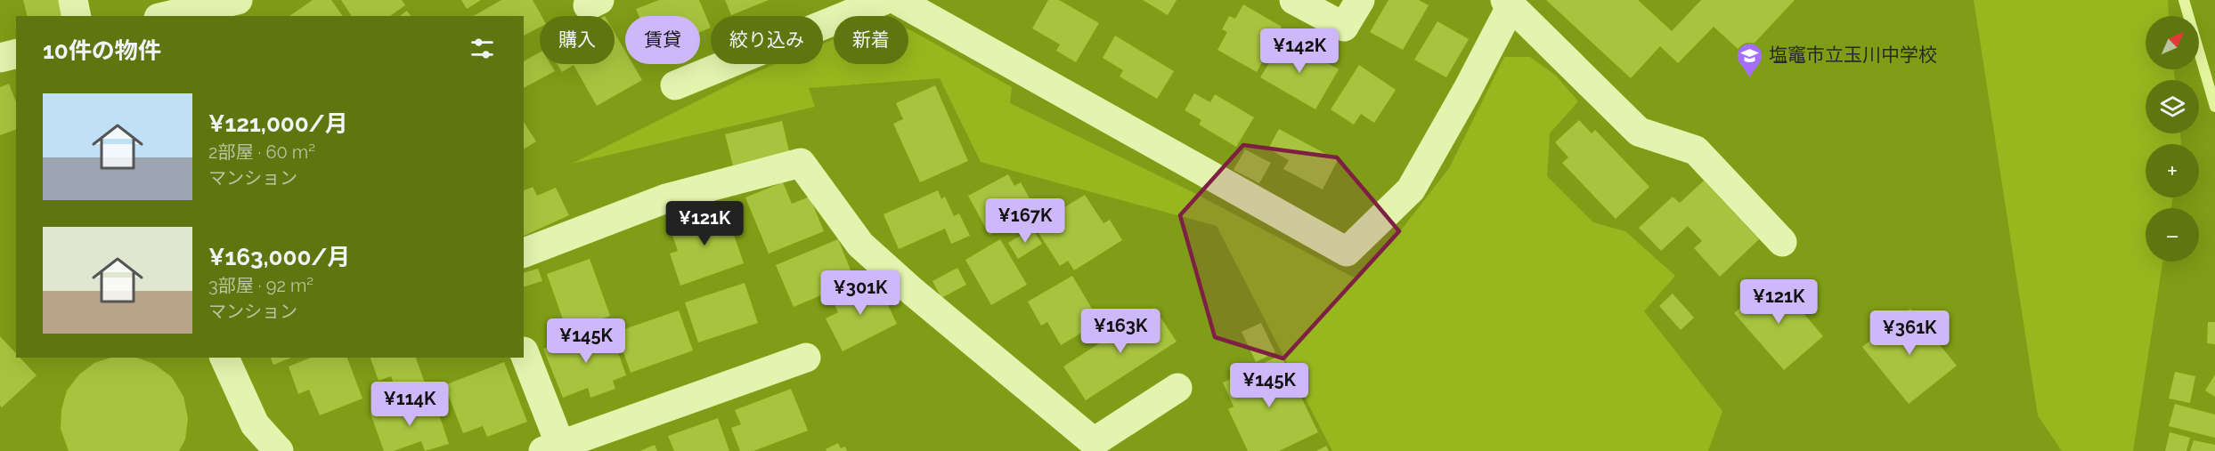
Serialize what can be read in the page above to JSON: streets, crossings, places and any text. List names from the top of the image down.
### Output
{
  "places": {
    "school or university": ["塩竈市立玉川中学校"]
  },
  "north": "top right",
  "page": {
    "map_buttons": ["+", "−"],
    "chip": [
      "購入",
      "賃貸",
      "絞り込み",
      "新着"
    ],
    "heading": "10件の物件",
    "price": [
      "¥142K",
      "¥167K",
      "¥121K",
      "¥301K",
      "¥121K",
      "¥163K",
      "¥361K",
      "¥145K",
      "¥145K",
      "¥114K"
    ],
    "list": [
      {
        "name": "¥121,000/月",
        "note": "2部屋 · 60 m² · マンション"
      },
      {
        "name": "¥163,000/月",
        "note": "3部屋 · 92 m² · マンション"
      }
    ]
  }
}
